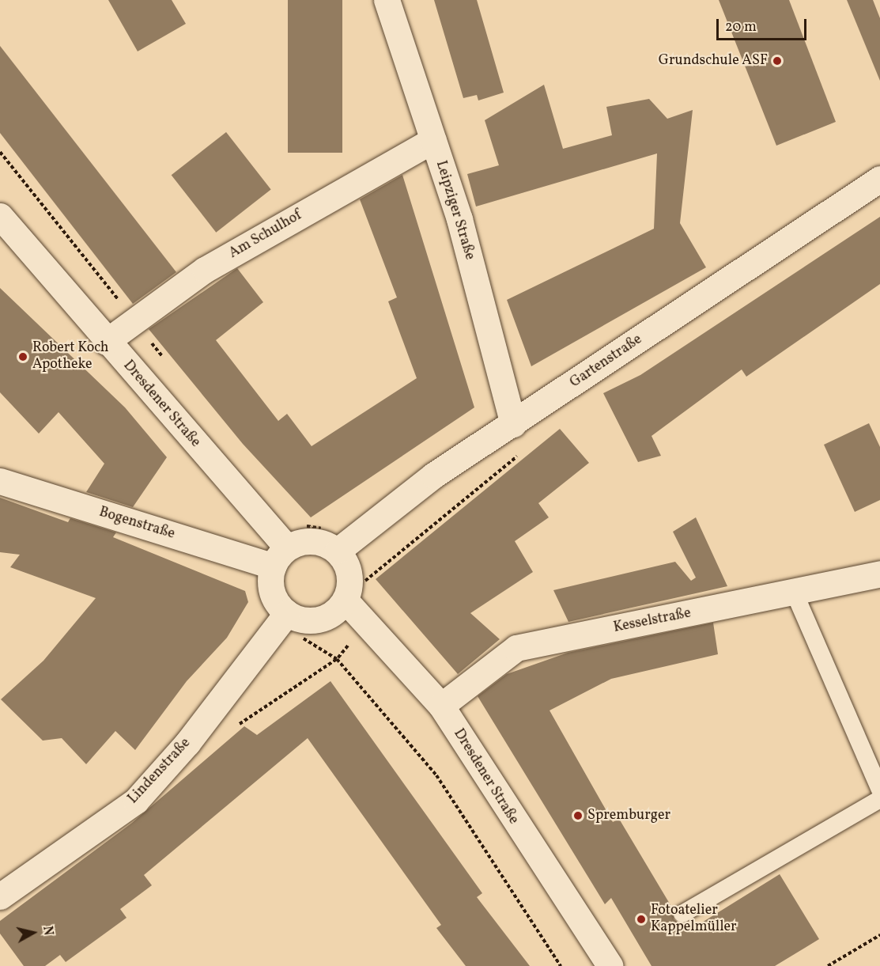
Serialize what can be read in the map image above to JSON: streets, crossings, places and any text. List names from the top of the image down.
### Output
{
  "streets": {
    "street": [
      "Leipziger Straße",
      "Am Schulhof",
      "Gartenstraße",
      "Dresdener Straße",
      "Bogenstraße",
      "Kesselstraße",
      "Lindenstraße"
    ]
  },
  "crossings": [
    ["Leipziger Straße", "Am Schulhof"],
    ["Leipziger Straße", "Gartenstraße"],
    ["Am Schulhof", "Dresdener Straße"],
    ["Gartenstraße", "Dresdener Straße"],
    ["Gartenstraße", "Bogenstraße"],
    ["Gartenstraße", "Lindenstraße"],
    ["Dresdener Straße", "Bogenstraße"],
    ["Dresdener Straße", "Kesselstraße"],
    ["Dresdener Straße", "Lindenstraße"],
    ["Bogenstraße", "Lindenstraße"]
  ],
  "places": [
    "Grundschule ASF",
    "Robert Koch Apotheke",
    "Spremburger",
    "Fotoatelier Kappelmüller"
  ],
  "scale_bar": "20 m",
  "north": "right"
}
